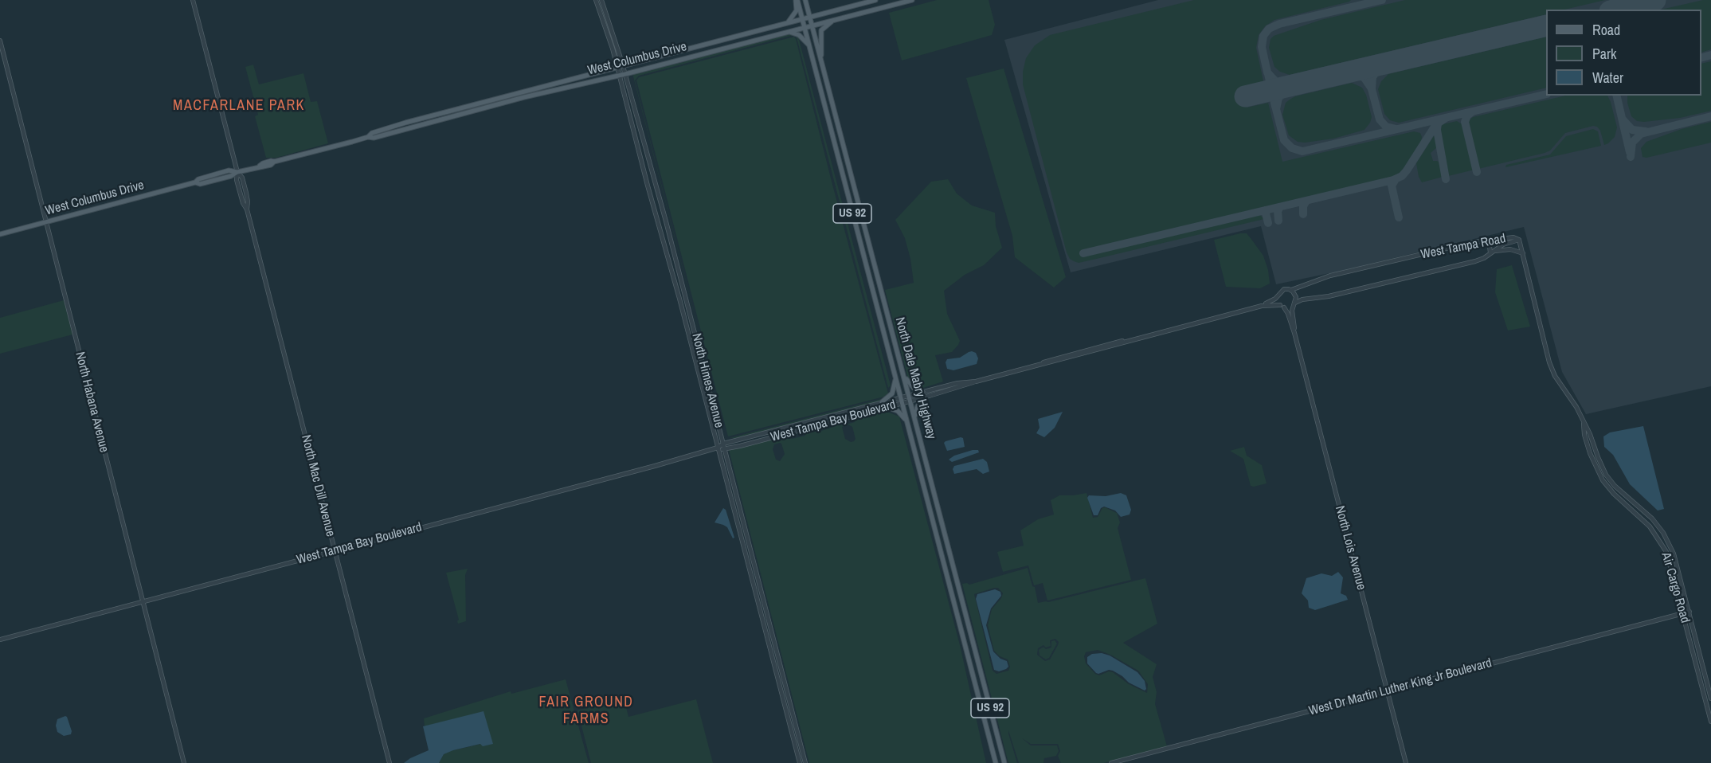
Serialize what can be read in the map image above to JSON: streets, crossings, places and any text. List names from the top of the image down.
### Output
{
  "streets": {
    "main road": ["West Columbus Drive", "US 92", "North Dale Mabry Highway"],
    "street": [
      "West Tampa Road",
      "North Himes Avenue",
      "North Habana Avenue",
      "West Tampa Bay Boulevard",
      "North Mac Dill Avenue",
      "North Lois Avenue",
      "Air Cargo Road",
      "West Dr Martin Luther King Jr Boulevard"
    ]
  },
  "crossings": [
    ["West Columbus Drive", "US 92"],
    ["West Columbus Drive", "North Dale Mabry Highway"],
    ["West Columbus Drive", "North Himes Avenue"],
    ["West Columbus Drive", "North Habana Avenue"],
    ["West Columbus Drive", "North Mac Dill Avenue"],
    ["US 92", "North Dale Mabry Highway"],
    ["West Tampa Road", "West Tampa Bay Boulevard"],
    ["West Tampa Road", "North Lois Avenue"],
    ["West Tampa Road", "Air Cargo Road"],
    ["North Dale Mabry Highway", "West Tampa Bay Boulevard"],
    ["North Himes Avenue", "West Tampa Bay Boulevard"],
    ["North Habana Avenue", "West Tampa Bay Boulevard"],
    ["West Tampa Bay Boulevard", "North Mac Dill Avenue"],
    ["West Tampa Bay Boulevard", "North Lois Avenue"],
    ["North Lois Avenue", "West Dr Martin Luther King Jr Boulevard"],
    ["Air Cargo Road", "West Dr Martin Luther King Jr Boulevard"]
  ],
  "districts": ["MACFARLANE PARK", "FAIR GROUND FARMS"],
  "legend": ["Road", "Park", "Water"]
}
